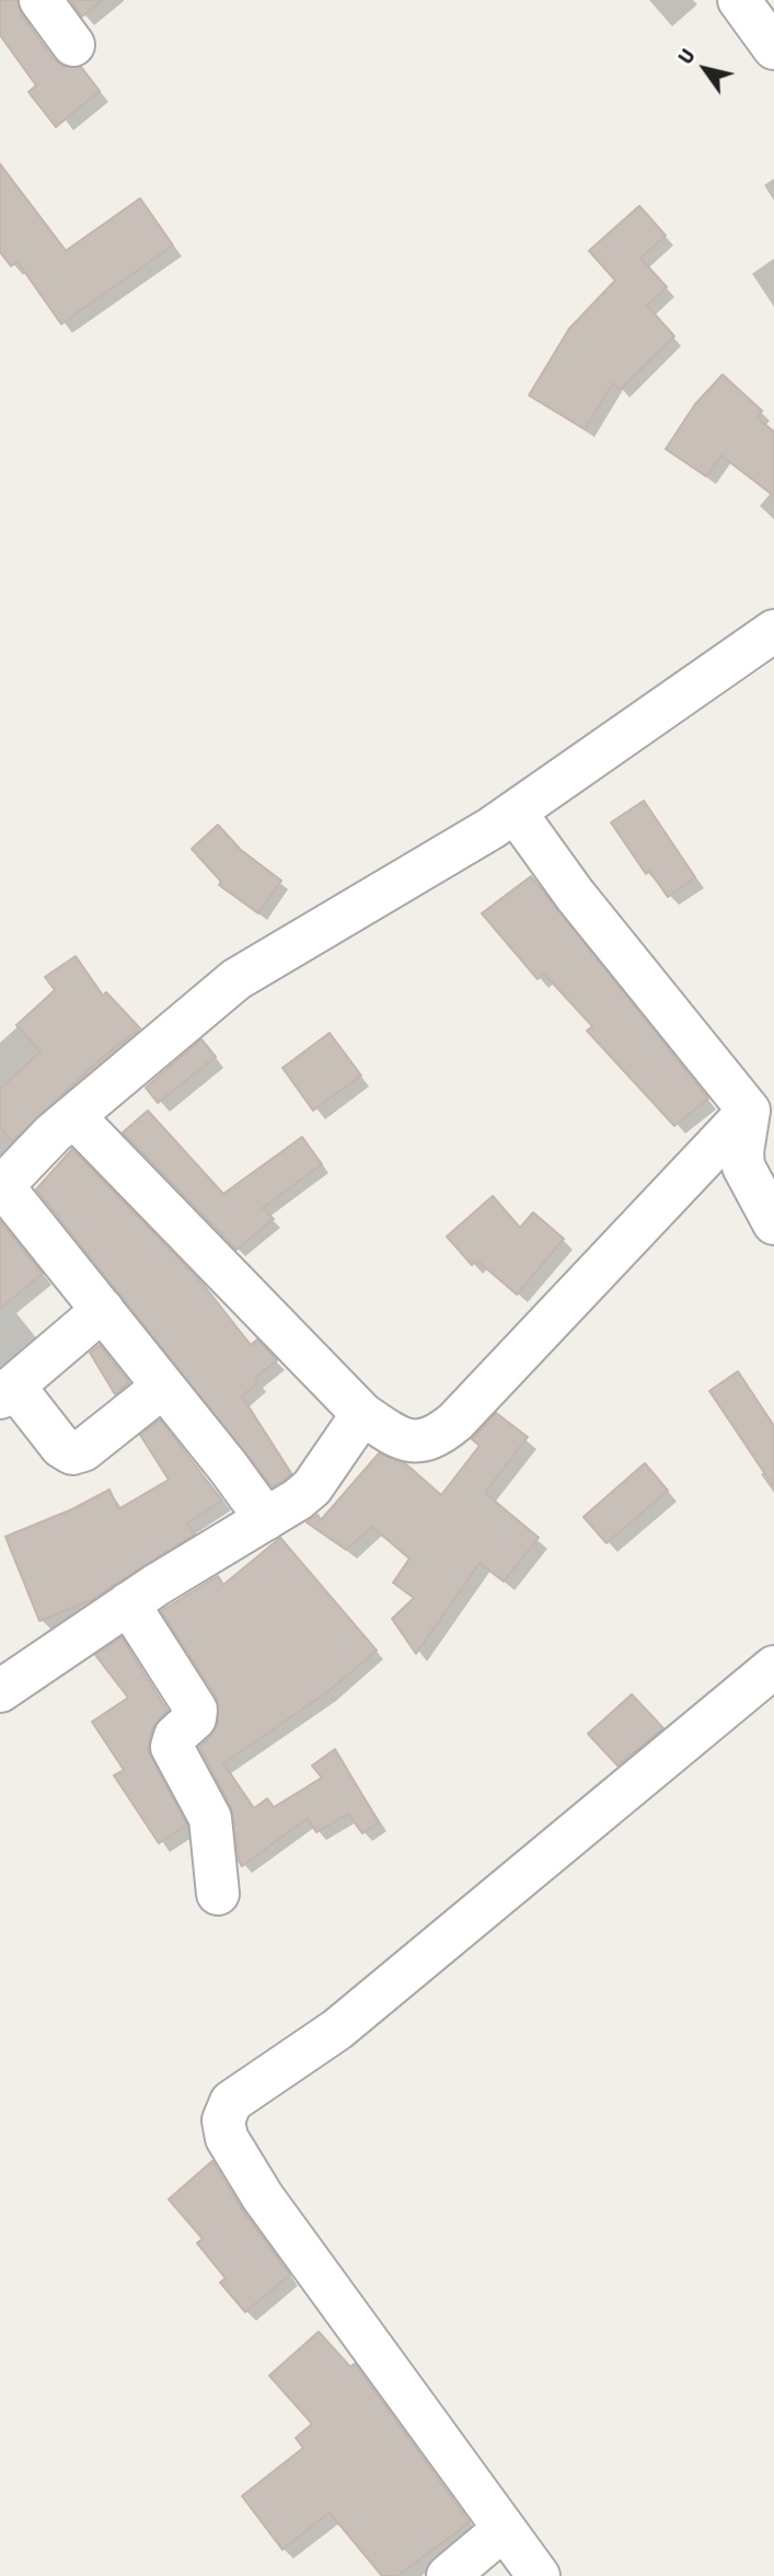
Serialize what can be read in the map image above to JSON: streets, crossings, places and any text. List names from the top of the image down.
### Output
{
  "north": "top left"
}
